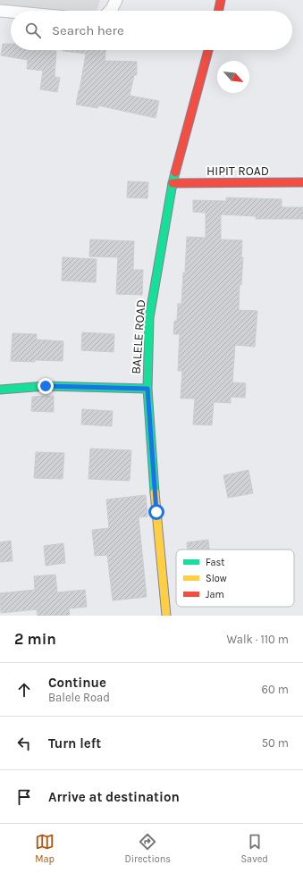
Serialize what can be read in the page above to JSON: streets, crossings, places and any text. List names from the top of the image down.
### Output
{
  "streets": {
    "street": ["HIPIT ROAD", "BALELE ROAD"]
  },
  "crossings": [
    ["HIPIT ROAD", "BALELE ROAD"]
  ],
  "legend": ["Fast", "Slow", "Jam"],
  "north": "bottom right",
  "page": {
    "search": "Search here",
    "heading": ["2 min", "Walk · 110 m"],
    "list": [
      ["Continue", "Balele Road", "60 m"],
      ["Turn left", "50 m"],
      "Arrive at destination"
    ],
    "nav": ["Map", "Directions", "Saved"]
  }
}
